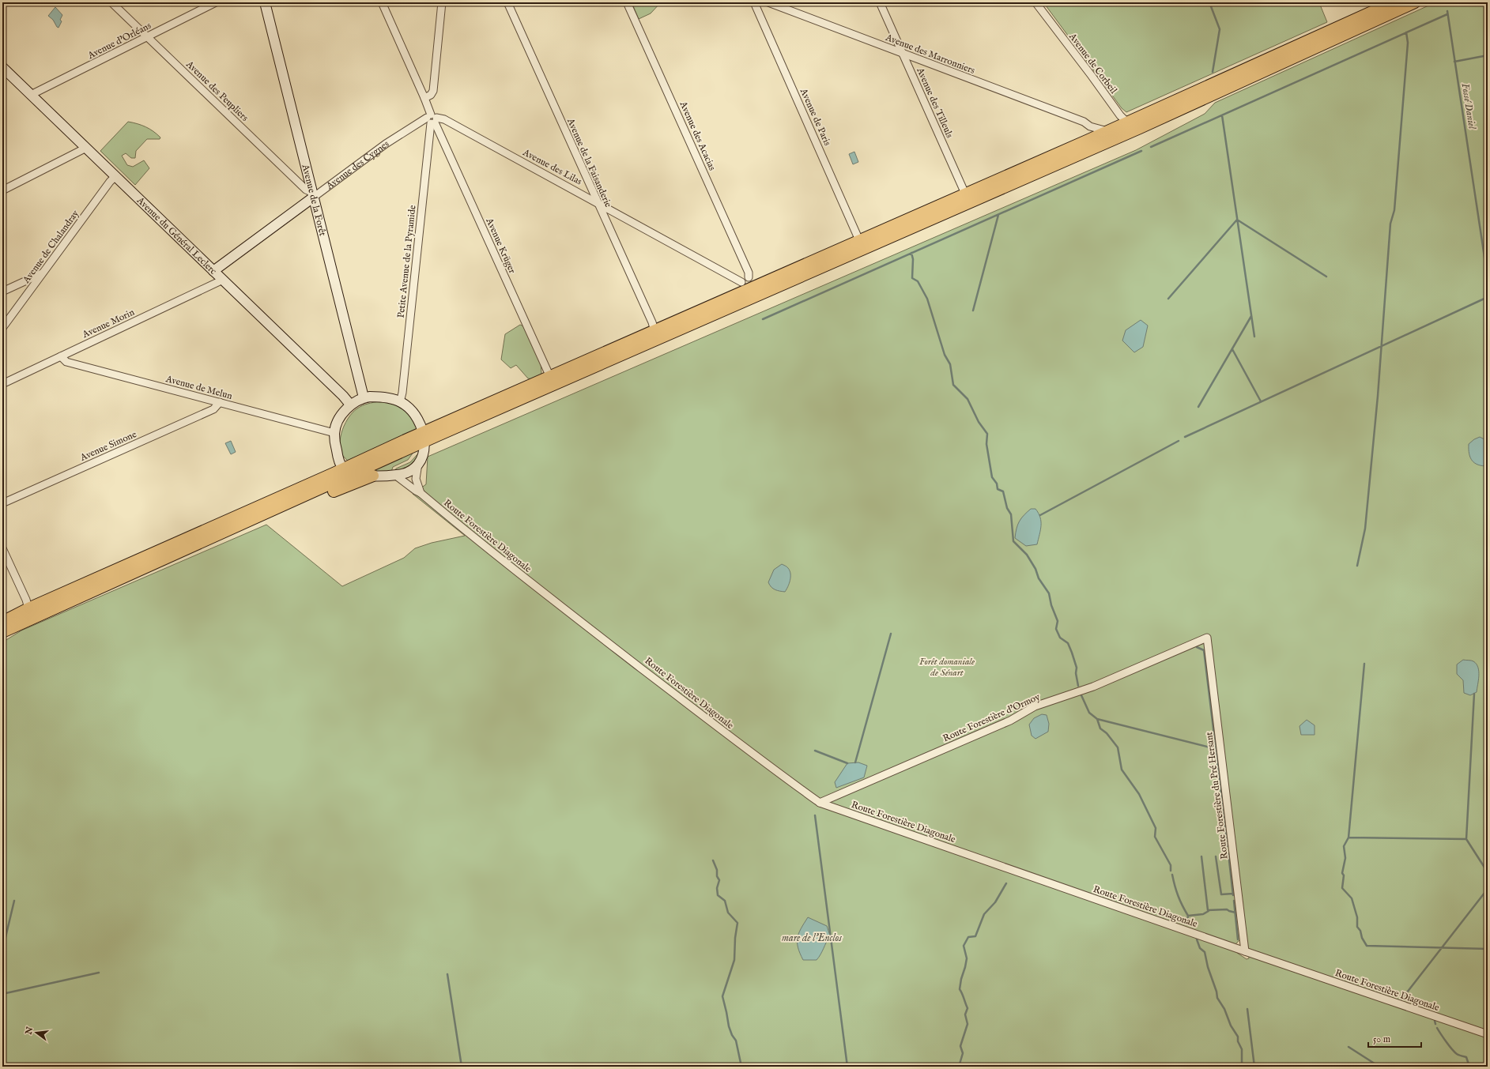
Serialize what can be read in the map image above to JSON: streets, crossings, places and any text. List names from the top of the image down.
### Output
{
  "streets": {
    "main road": ["Avenue des Cygnes", "Avenue de la Forêt", "Avenue du Général Leclerc"],
    "street": [
      "Avenue d'Orléans",
      "Avenue des Marronniers",
      "Avenue de Corbeil",
      "Avenue des Peupliers",
      "Avenue des Tilleuls",
      "Avenue de Paris",
      "Avenue des Acacias",
      "Avenue de la Faisanderie",
      "Avenue des Lilas",
      "Avenue Krüger",
      "Avenue de Chalandray",
      "Petite Avenue de la Pyramide",
      "Avenue Morin",
      "Avenue de Melun",
      "Avenue Simone",
      "Route Forestière Diagonale",
      "Route Forestière d'Ormoy",
      "Route Forestière du Pré Hersant"
    ]
  },
  "crossings": [
    ["Avenue d'Orléans", "Avenue des Peupliers"],
    ["Avenue d'Orléans", "Avenue du Général Leclerc"],
    ["Avenue des Marronniers", "Avenue des Tilleuls"],
    ["Avenue des Peupliers", "Avenue des Cygnes"],
    ["Avenue des Peupliers", "Avenue de la Forêt"],
    ["Avenue de la Faisanderie", "Avenue des Lilas"],
    ["Avenue des Cygnes", "Avenue des Lilas"],
    ["Avenue des Cygnes", "Avenue de la Forêt"],
    ["Avenue des Cygnes", "Avenue du Général Leclerc"],
    ["Avenue des Cygnes", "Avenue Krüger"],
    ["Avenue des Cygnes", "Petite Avenue de la Pyramide"],
    ["Avenue des Lilas", "Avenue Krüger"],
    ["Avenue des Lilas", "Petite Avenue de la Pyramide"],
    ["Avenue du Général Leclerc", "Avenue de Chalandray"],
    ["Avenue du Général Leclerc", "Avenue Morin"],
    ["Avenue Krüger", "Petite Avenue de la Pyramide"],
    ["Avenue Morin", "Avenue de Melun"],
    ["Avenue de Melun", "Avenue Simone"],
    ["Route Forestière Diagonale", "Route Forestière d'Ormoy"],
    ["Route Forestière Diagonale", "Route Forestière du Pré Hersant"],
    ["Route Forestière d'Ormoy", "Route Forestière du Pré Hersant"]
  ],
  "water": ["Fossé Daniel", "mare de l’Enclos"],
  "parks": ["Forêt domaniale de Sénart"],
  "scale_bar": "50 m",
  "north": "left"
}
